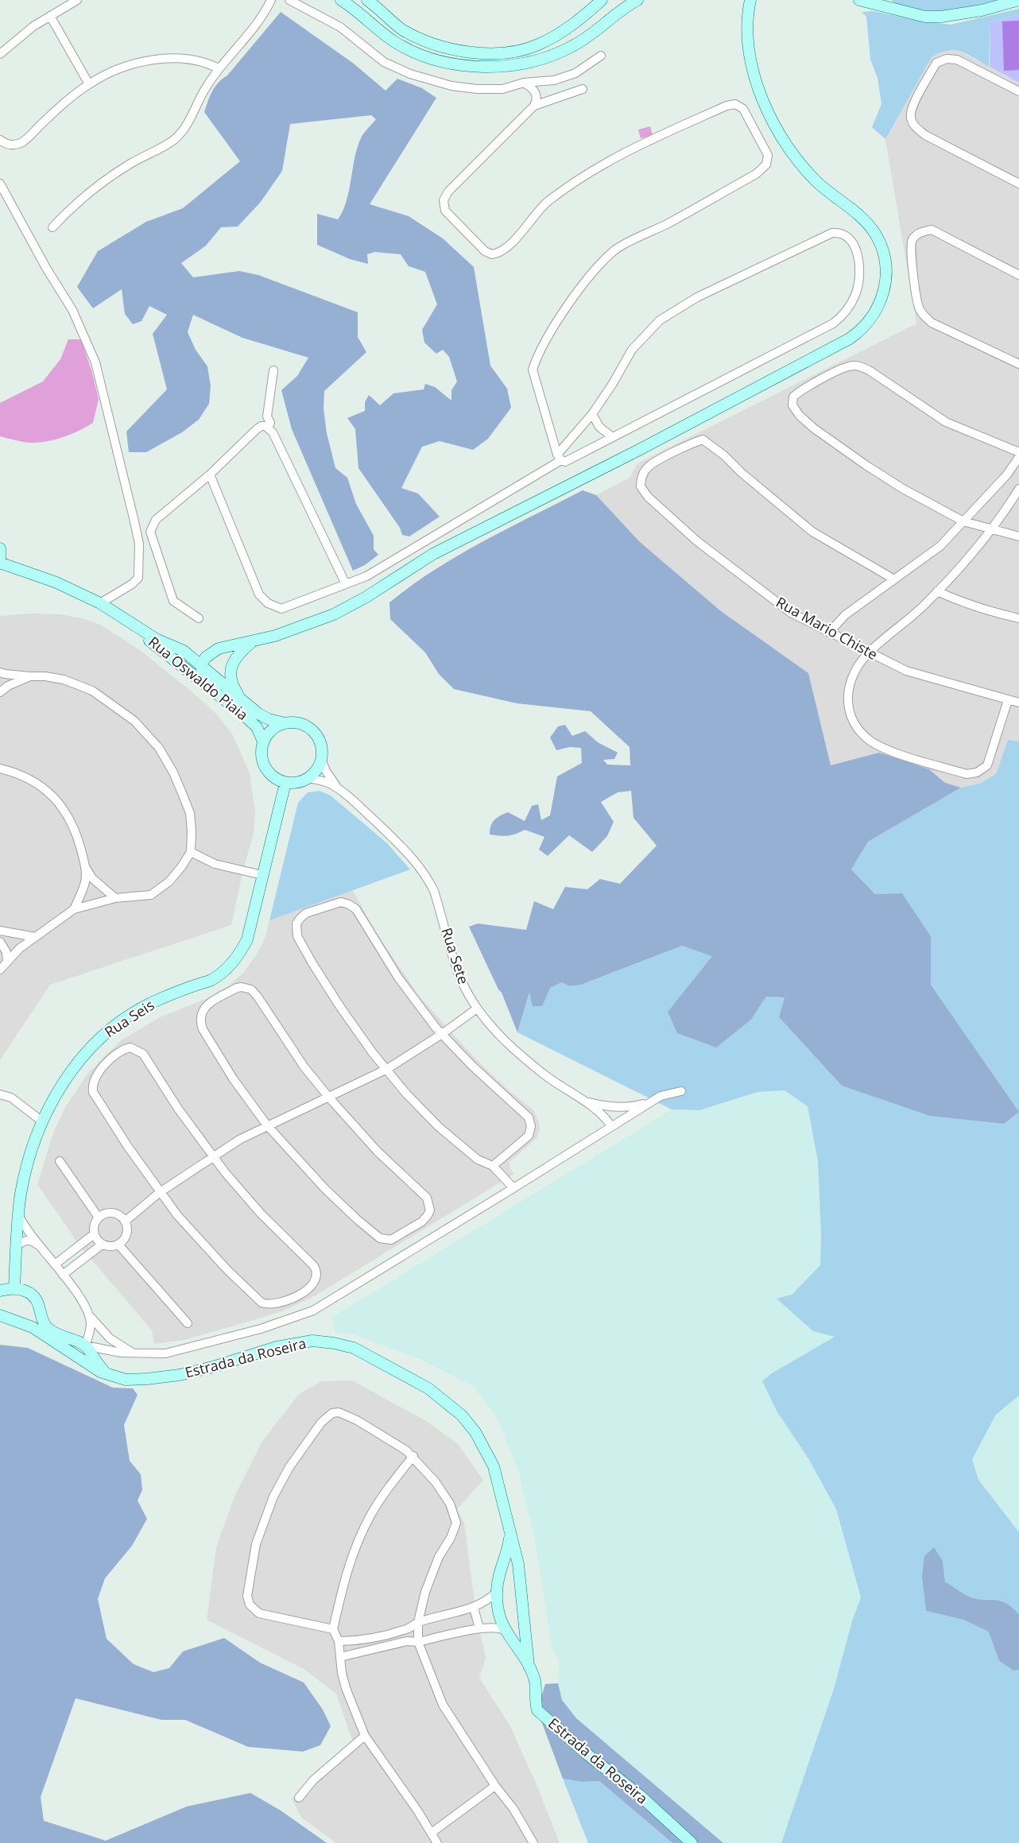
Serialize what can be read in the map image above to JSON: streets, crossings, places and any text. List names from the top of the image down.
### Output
{
  "streets": {
    "street": [
      "Rua Mario Chiste",
      "Rua Oswaldo Piaia",
      "Rua Sete",
      "Rua Seis",
      "Estrada da Roseira"
    ]
  },
  "crossings": [
    ["Rua Oswaldo Piaia", "Rua Sete"],
    ["Rua Oswaldo Piaia", "Rua Seis"],
    ["Rua Sete", "Rua Seis"]
  ]
}
